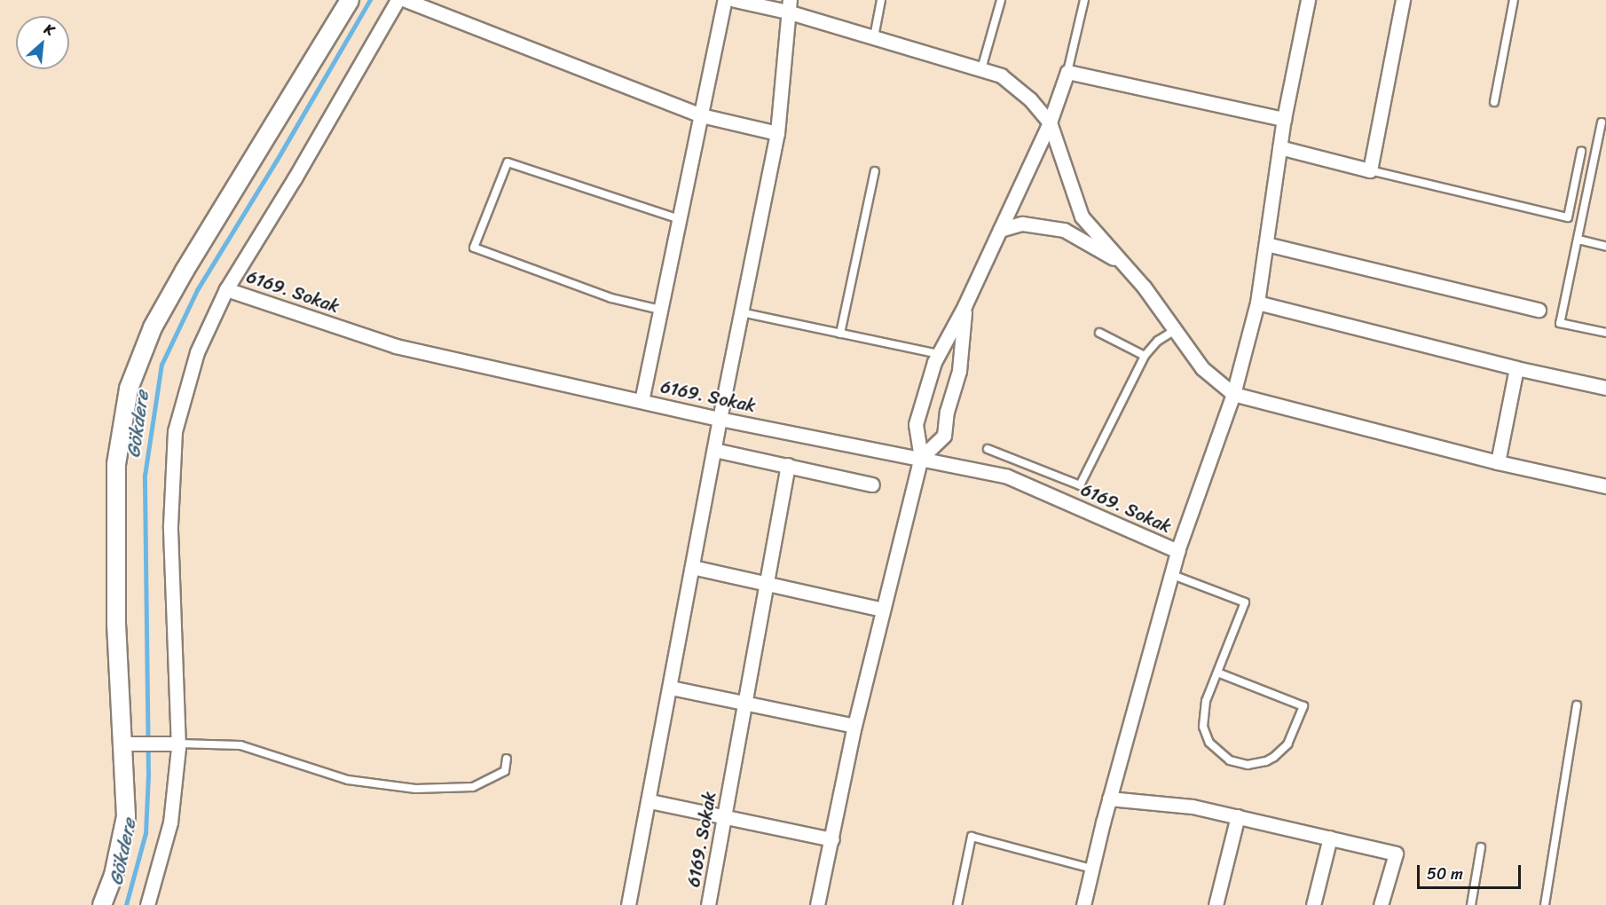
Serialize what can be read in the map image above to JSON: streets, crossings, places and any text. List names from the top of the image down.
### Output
{
  "streets": {
    "street": ["6169. Sokak"]
  },
  "water": ["Gökdere"],
  "scale_bar": "50 m",
  "north": "top right"
}
